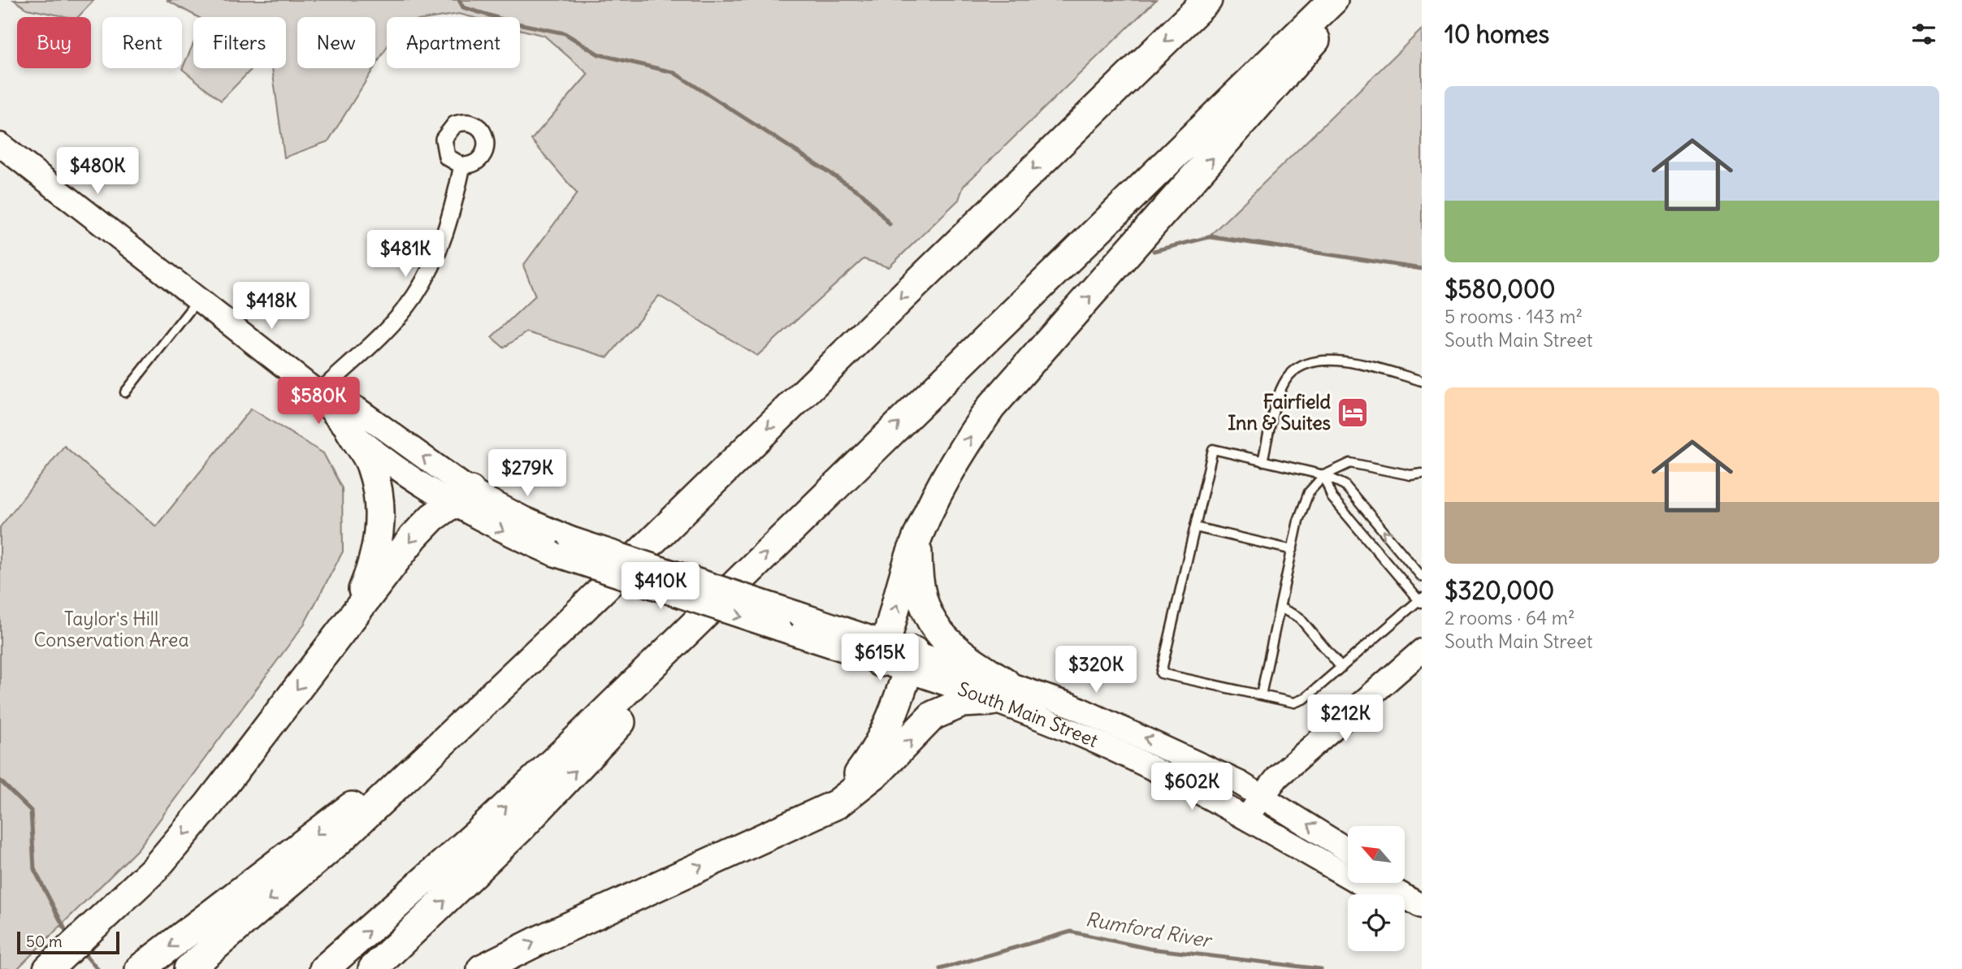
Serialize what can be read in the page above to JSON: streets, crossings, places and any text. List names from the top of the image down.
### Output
{
  "streets": {
    "main road": ["South Main Street"]
  },
  "water": ["Rumford River"],
  "parks": ["Taylor's Hill Conservation Area"],
  "places": {
    "hotel": ["Fairfield Inn & Suites"]
  },
  "scale_bar": "50 m",
  "north": "top left",
  "page": {
    "heading": "10 homes",
    "chip": [
      "Buy",
      "Rent",
      "Filters",
      "New",
      "Apartment"
    ],
    "list": [
      {
        "name": "$580,000",
        "note": "5 rooms · 143 m² · South Main Street"
      },
      {
        "name": "$320,000",
        "note": "2 rooms · 64 m² · South Main Street"
      }
    ],
    "price": [
      "$480K",
      "$481K",
      "$418K",
      "$580K",
      "$279K",
      "$410K",
      "$615K",
      "$320K",
      "$212K",
      "$602K"
    ],
    "scale": "50 m"
  }
}
